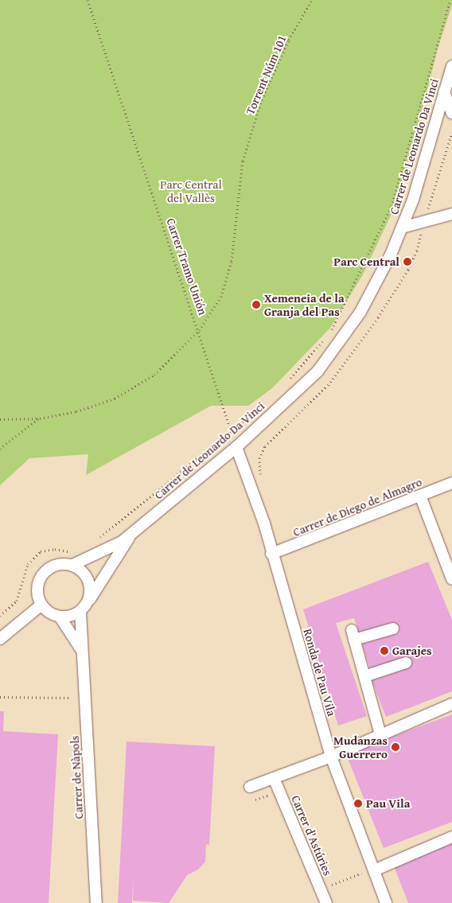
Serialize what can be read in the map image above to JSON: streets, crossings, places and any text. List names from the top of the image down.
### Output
{
  "streets": {
    "street": [
      "Carrer de Leonardo Da Vinci",
      "Carrer de Diego de Almagro",
      "Ronda de Pau Vila",
      "Carrer de Nàpols",
      "Carrer d'Astúries"
    ],
    "path": ["Torrent Núm 101", "Carrer Tramo Unión"]
  },
  "crossings": [
    ["Torrent Núm 101", "Carrer Tramo Unión"],
    ["Carrer de Leonardo Da Vinci", "Ronda de Pau Vila"],
    ["Carrer de Leonardo Da Vinci", "Carrer de Nàpols"],
    ["Carrer de Diego de Almagro", "Ronda de Pau Vila"]
  ],
  "parks": ["Parc Central del Vallès"],
  "places": [
    "Parc Central",
    "Xemeneia de la Granja del Pas",
    "Garajes",
    "Mudanzas Guerrero",
    "Pau Vila"
  ]
}
